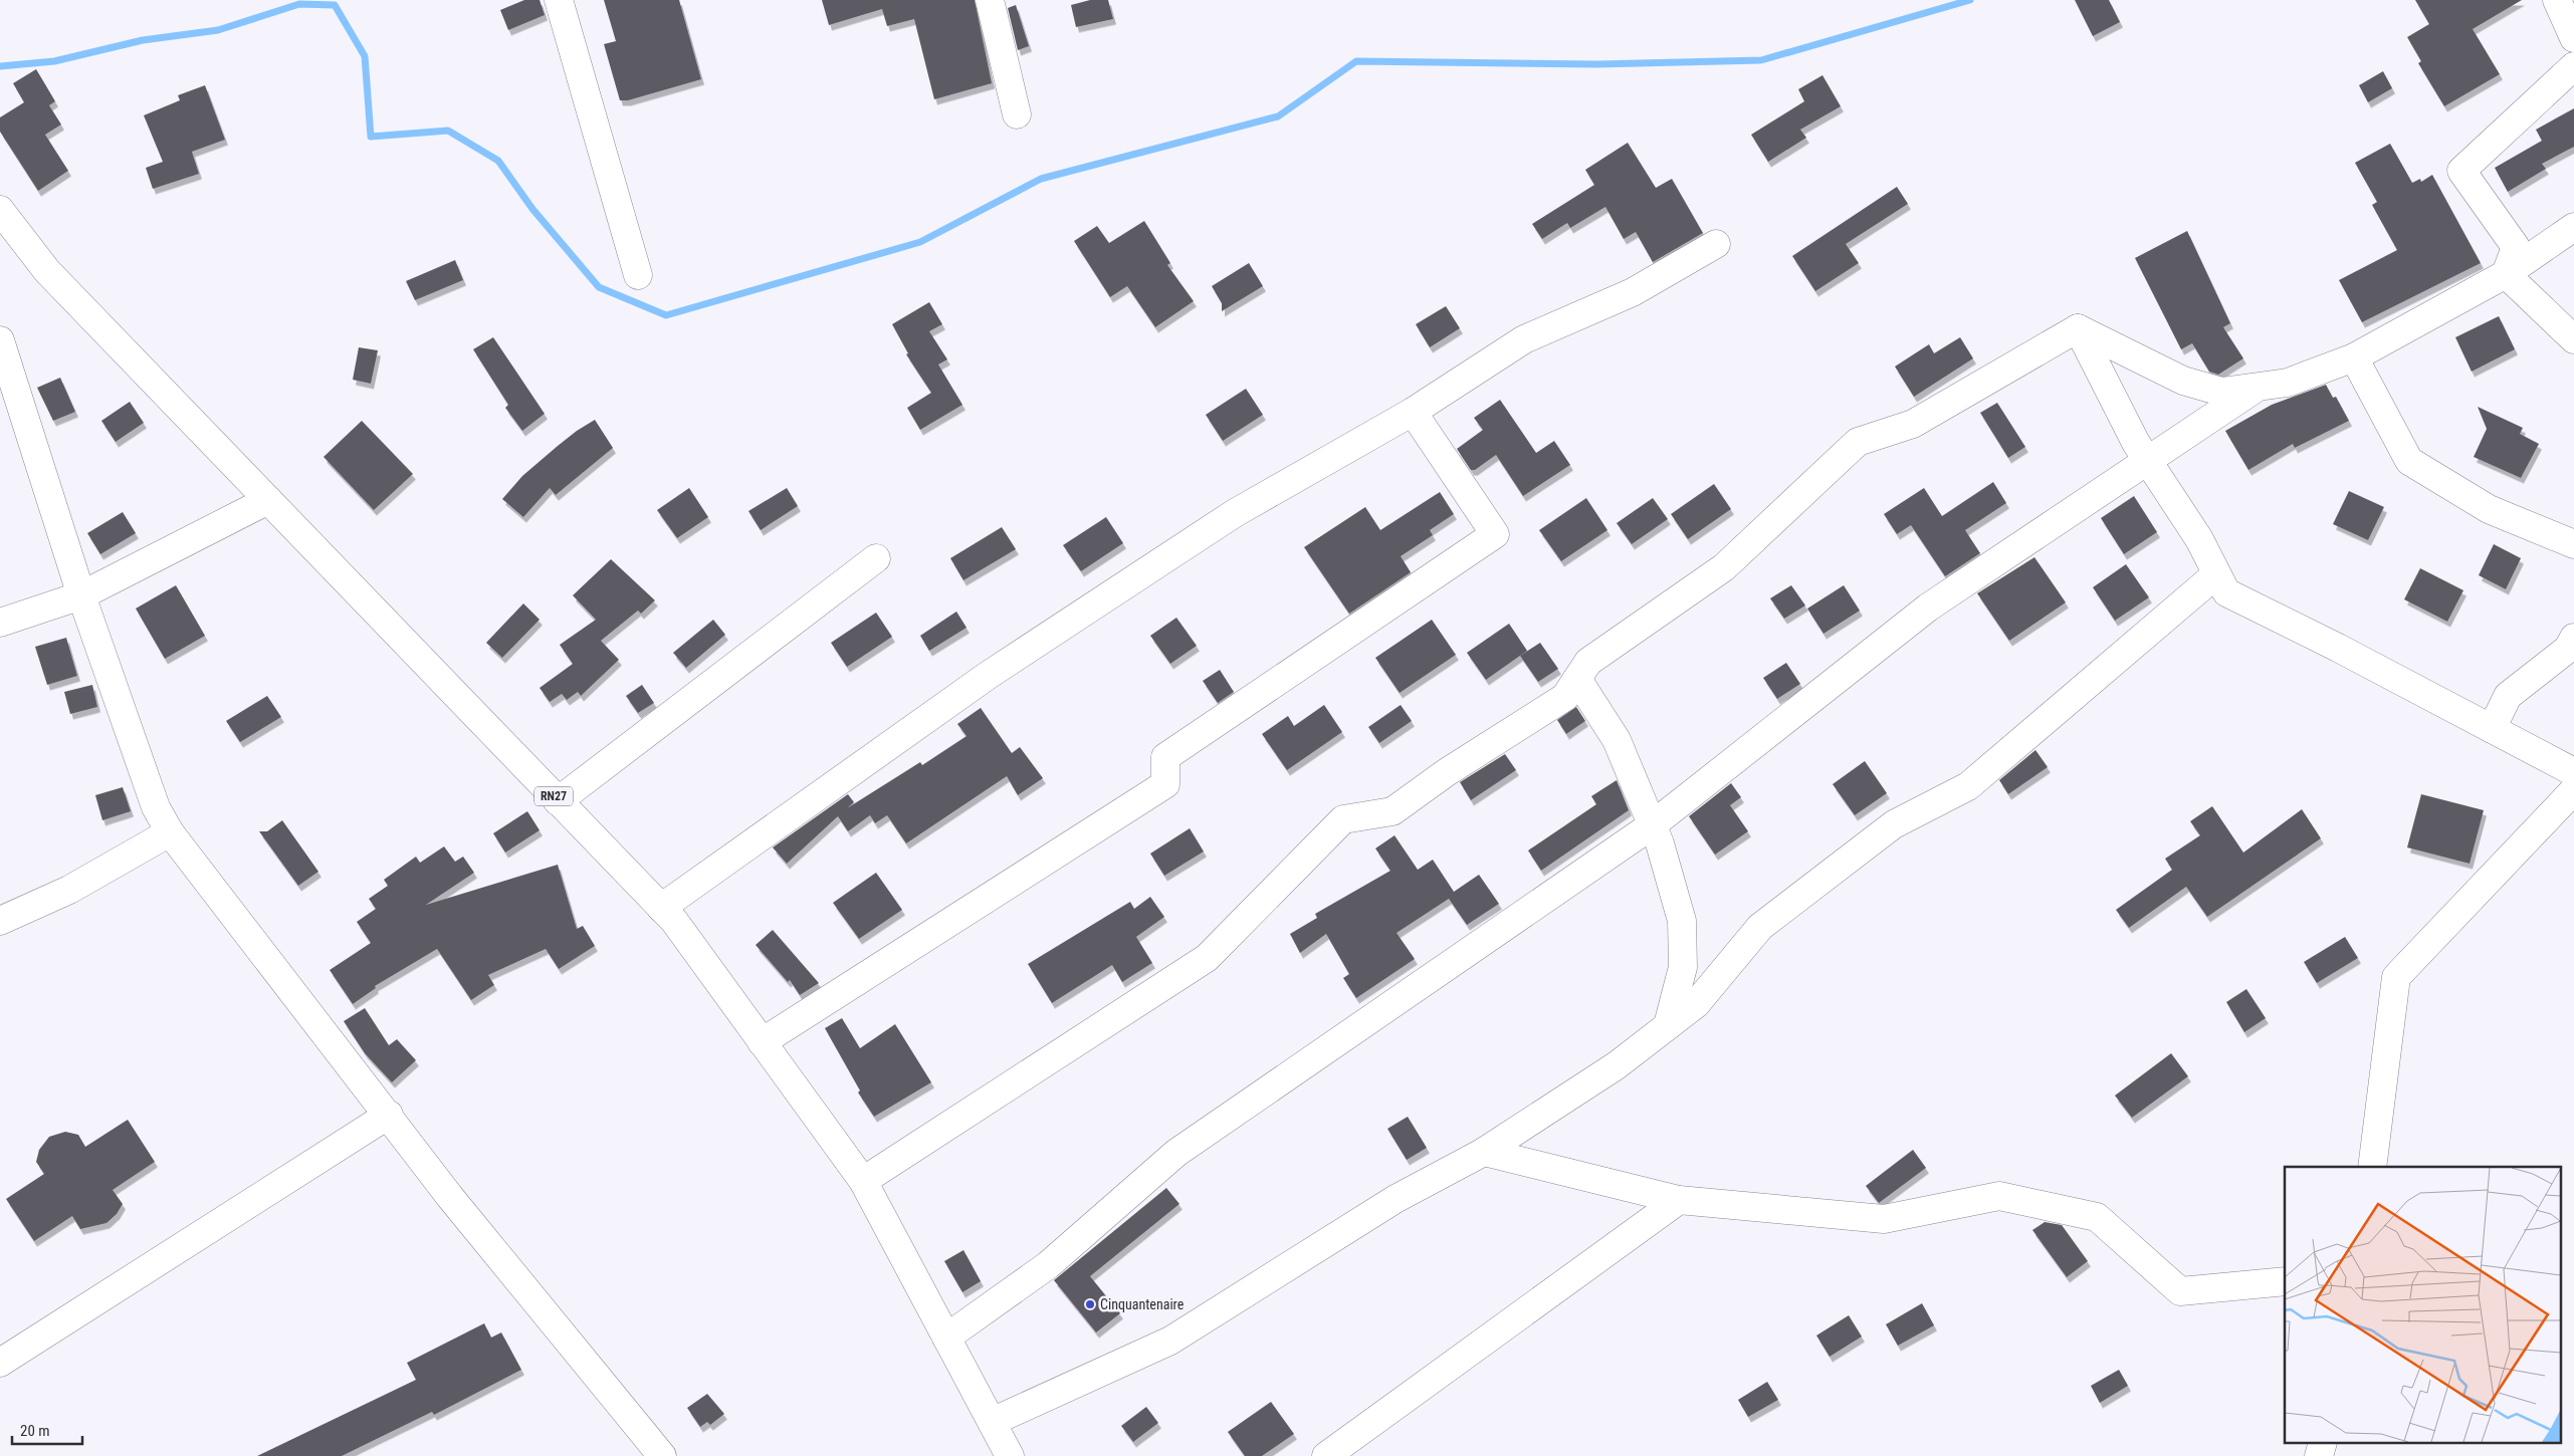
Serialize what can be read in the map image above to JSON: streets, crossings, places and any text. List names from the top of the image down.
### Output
{
  "streets": {
    "street": ["RN27"]
  },
  "places": ["Cinquantenaire"],
  "scale_bar": "20 m"
}
